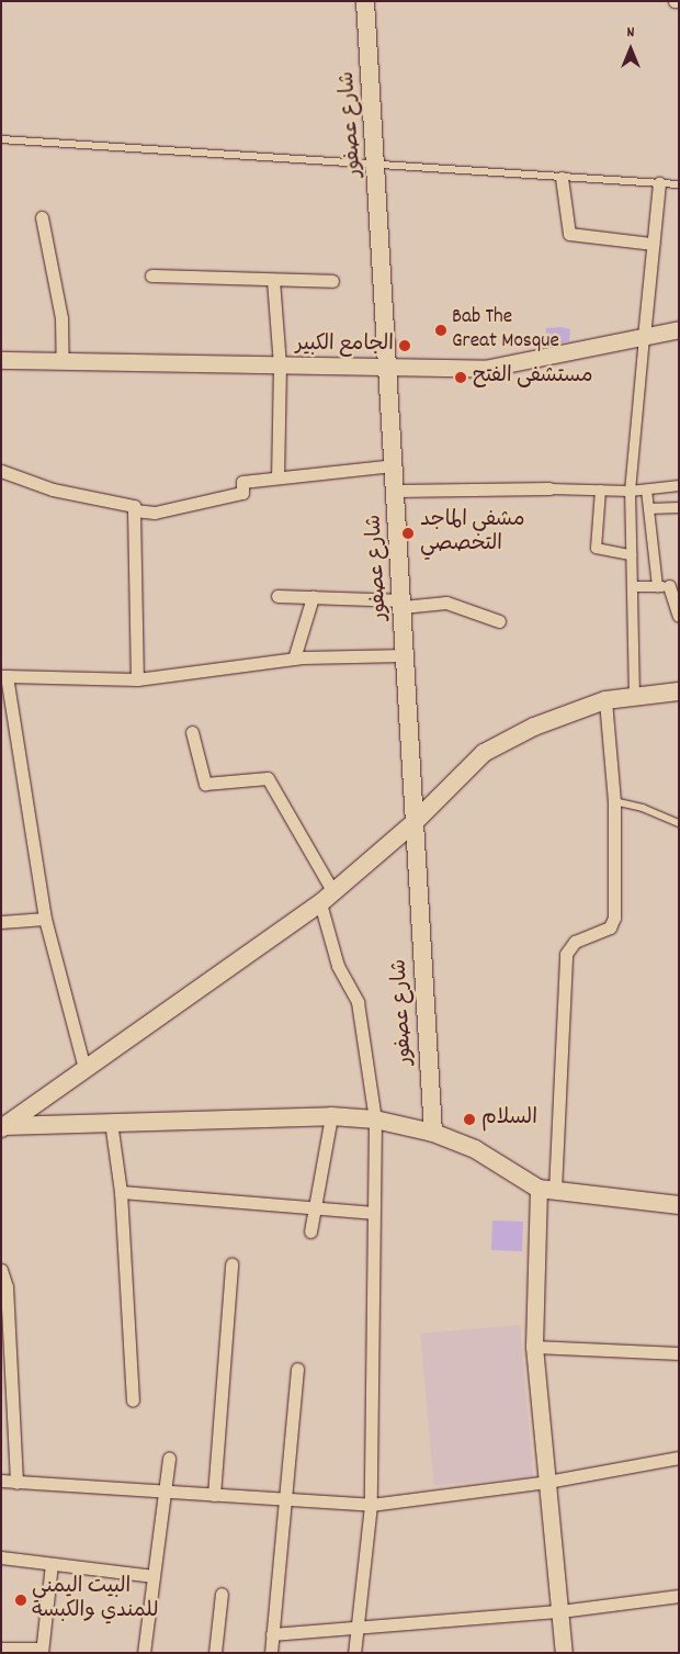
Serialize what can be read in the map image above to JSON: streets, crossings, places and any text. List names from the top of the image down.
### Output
{
  "streets": {
    "main road": ["شارع عصفور"]
  },
  "places": [
    "Bab The Great Mosque",
    "الجامع الكبير",
    "مستشفى الفتح",
    "مشفى الماجد التخصصي",
    "السلام",
    "البيت اليمني للمندي والكبسة"
  ],
  "north": "top"
}
